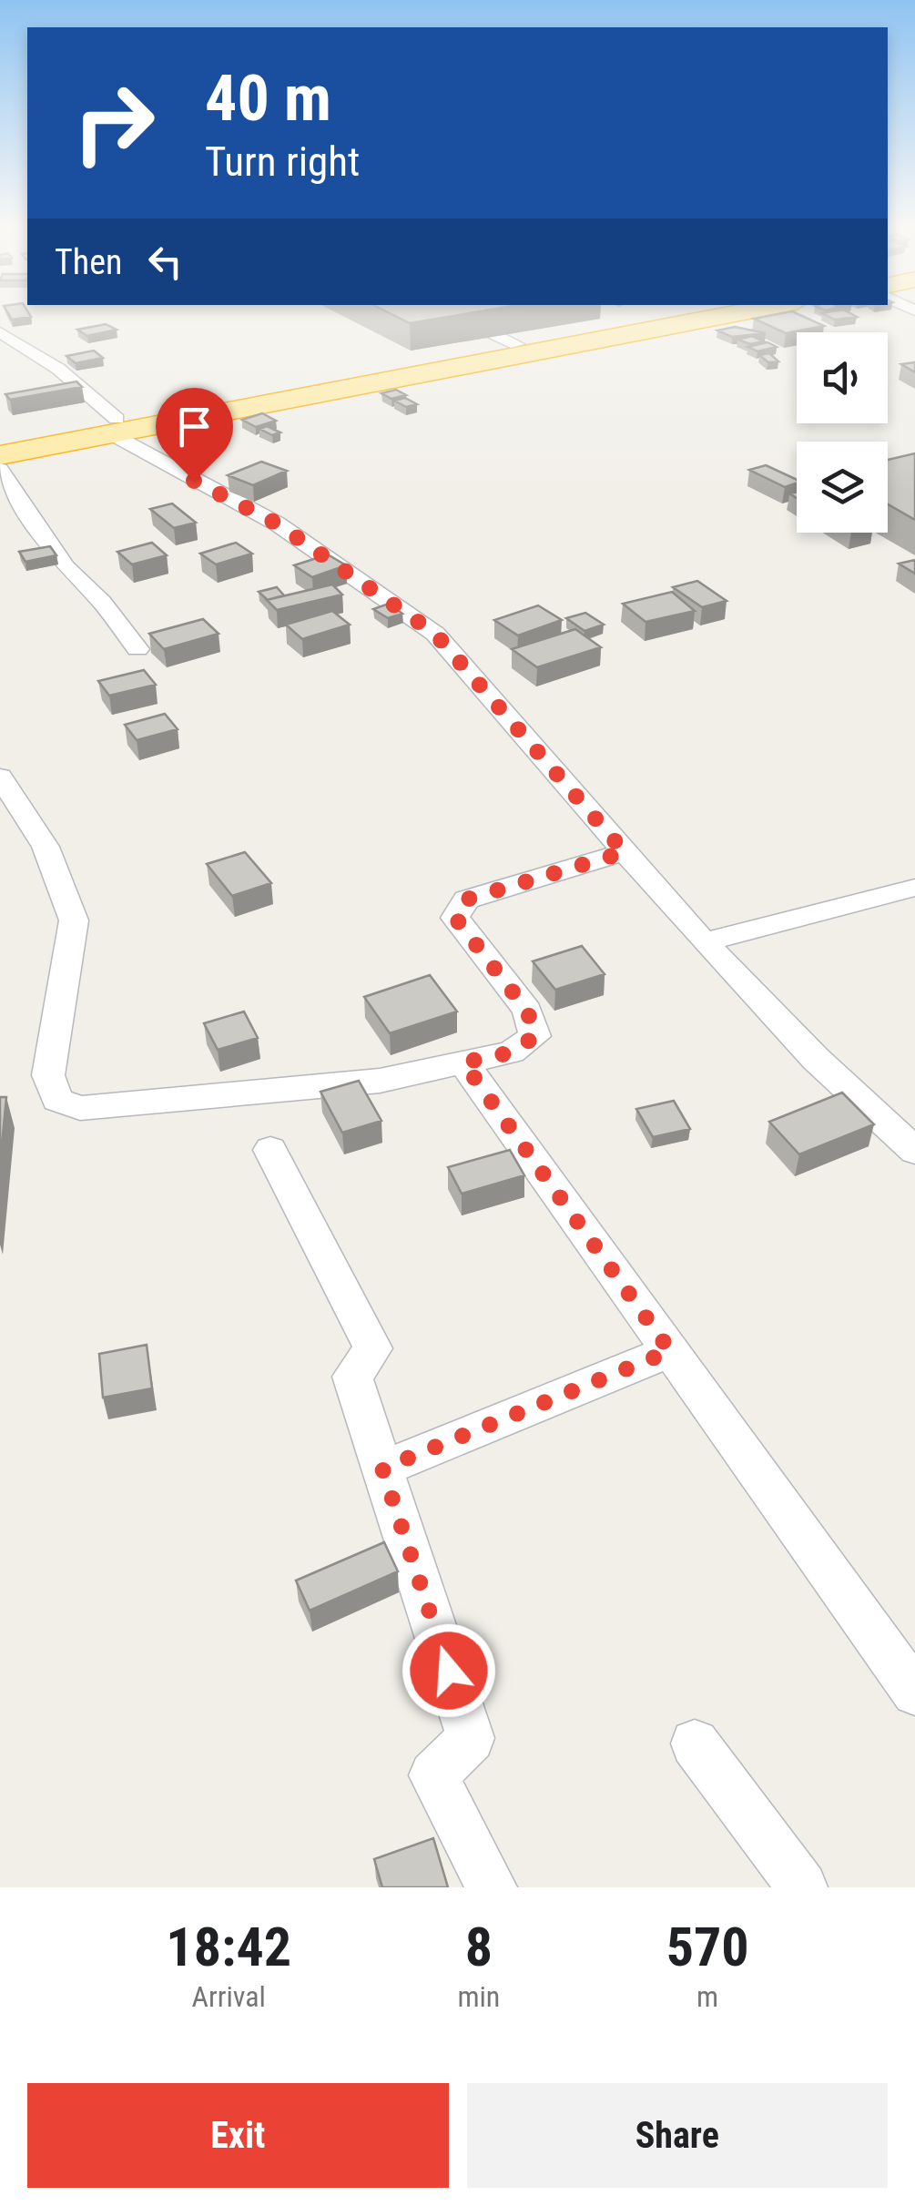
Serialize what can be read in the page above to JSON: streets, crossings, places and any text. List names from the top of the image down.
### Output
{
  "page": {
    "turn": ["40 m", "Turn right"],
    "then": "Then",
    "eta": [
      "18:42",
      "Arrival",
      "8",
      "min",
      "570",
      "m"
    ],
    "buttons": ["Exit", "Share"]
  }
}
